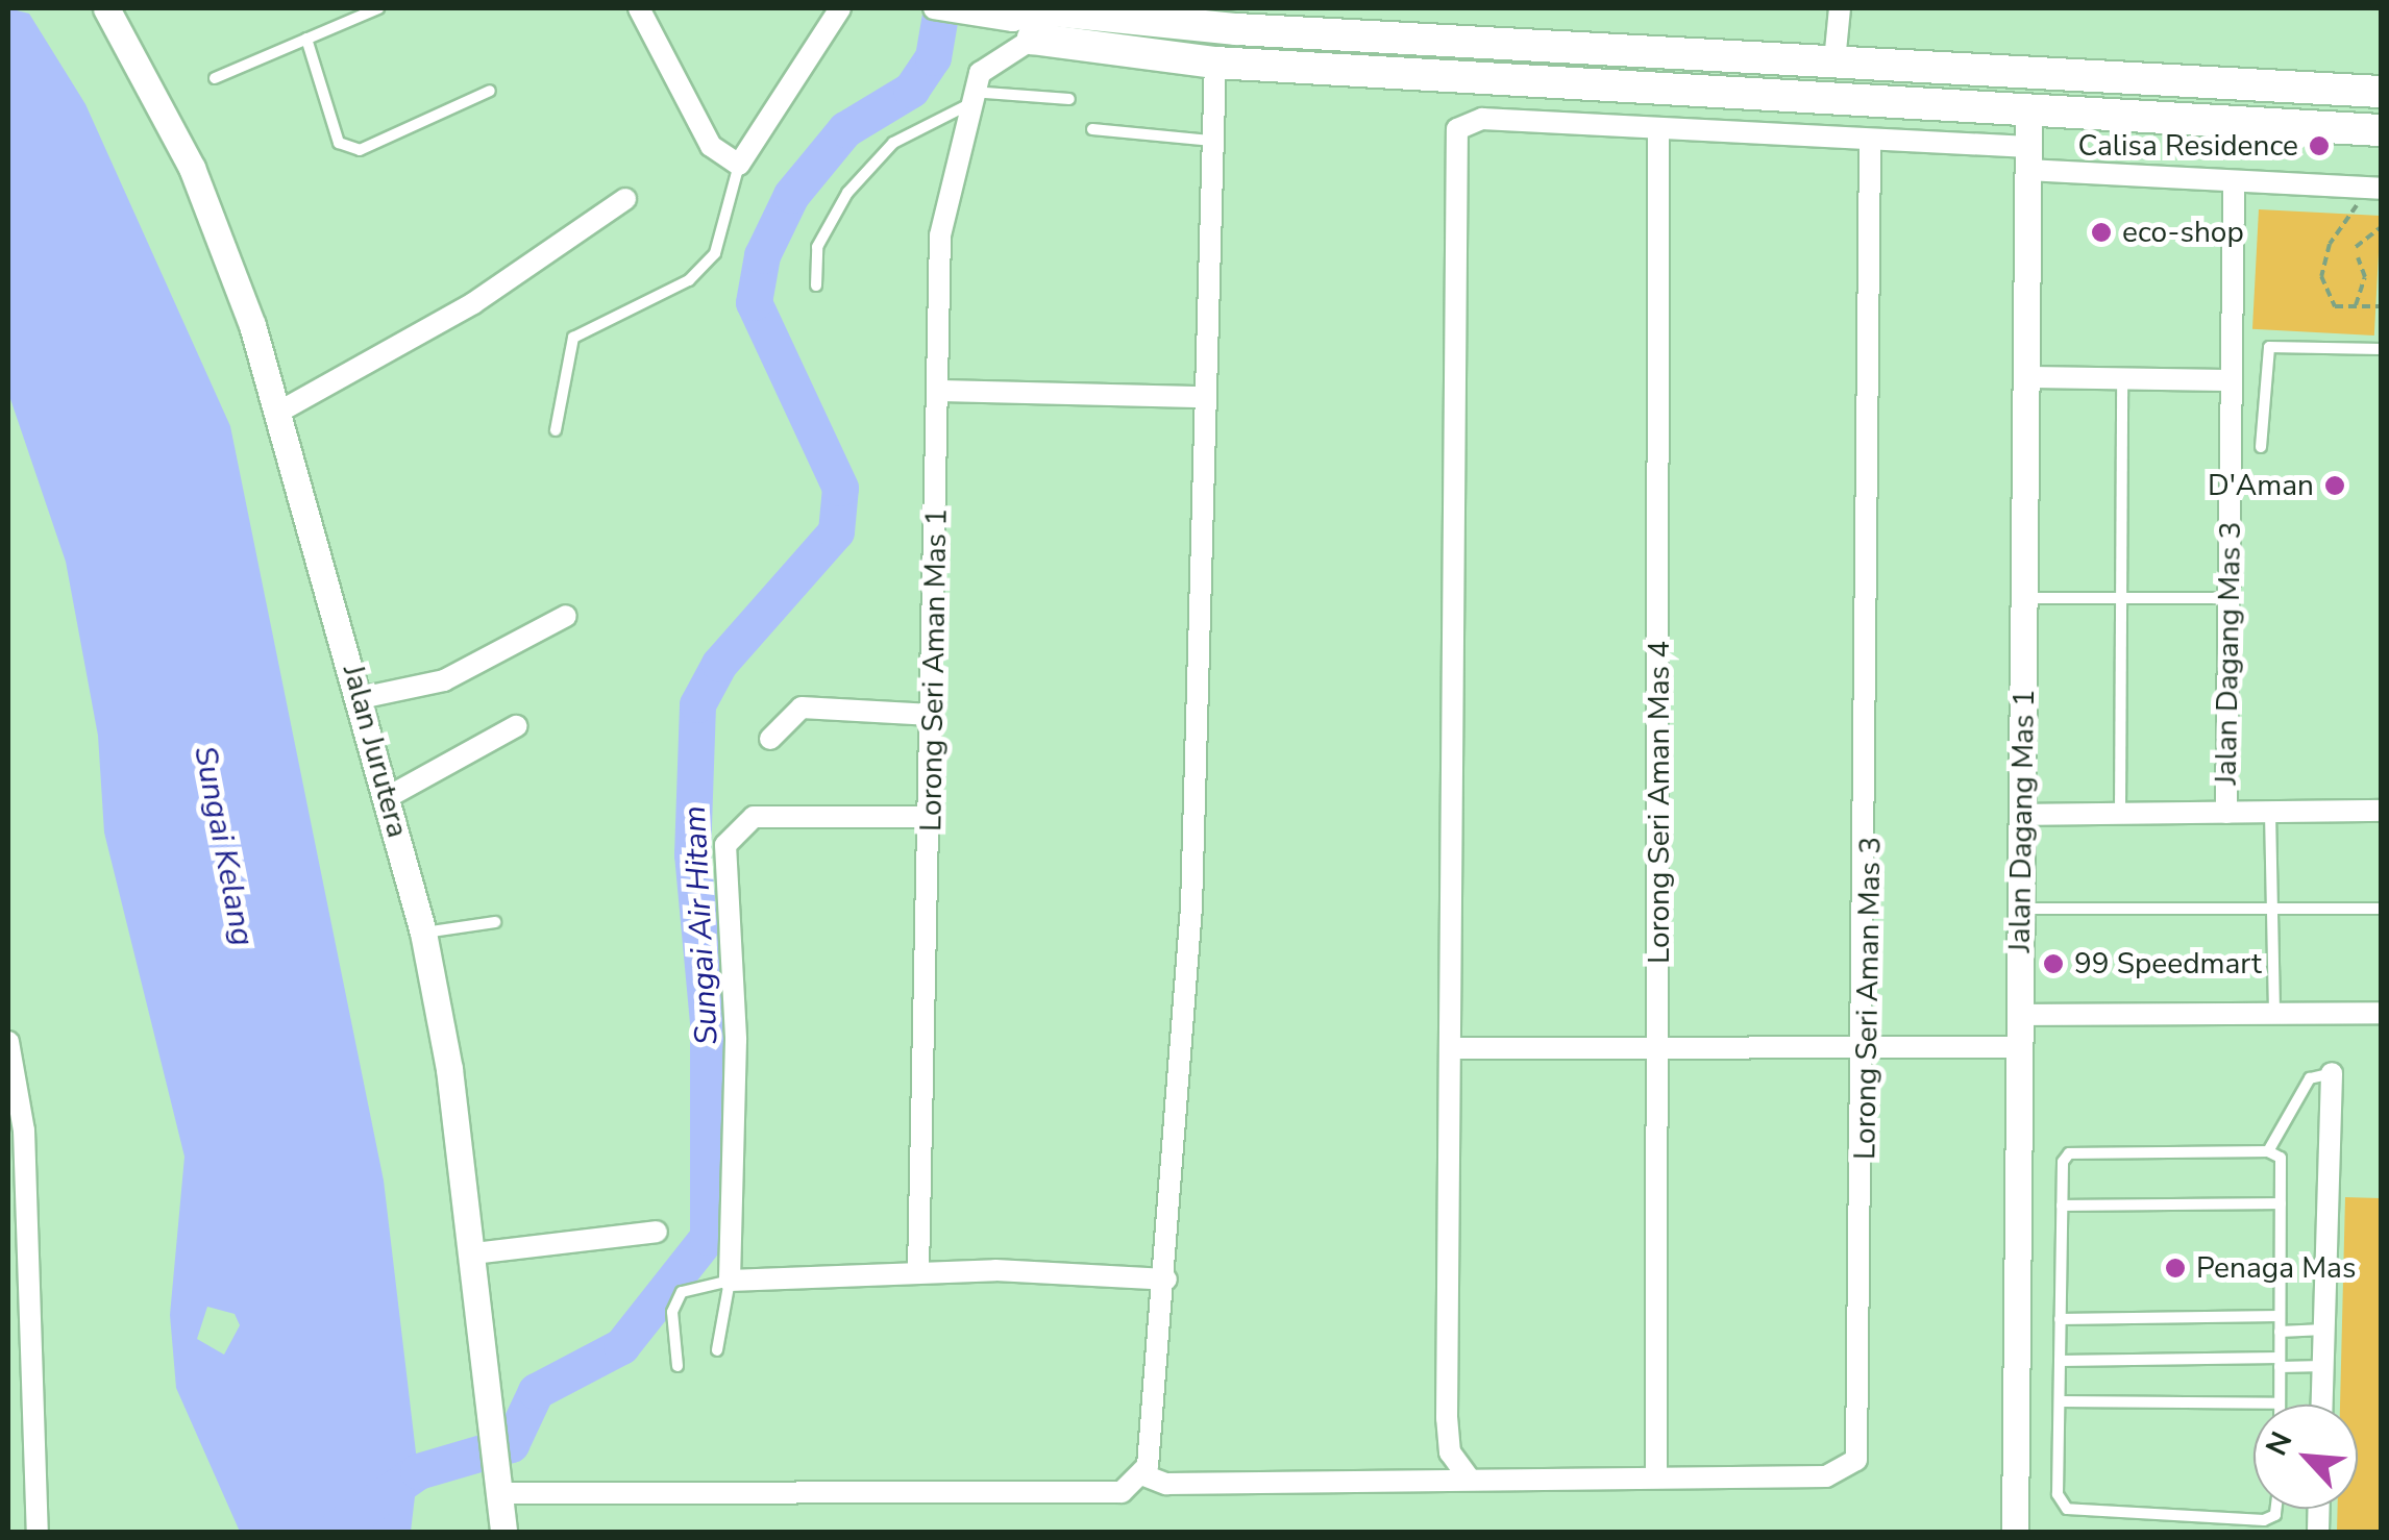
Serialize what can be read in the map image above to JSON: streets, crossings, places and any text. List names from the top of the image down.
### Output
{
  "streets": {
    "street": [
      "Jalan Dagang Mas 3",
      "Lorong Seri Aman Mas 1",
      "Jalan Jurutera",
      "Lorong Seri Aman Mas 4",
      "Jalan Dagang Mas 1",
      "Lorong Seri Aman Mas 3"
    ]
  },
  "crossings": [
    ["Lorong Seri Aman Mas 4", "Lorong Seri Aman Mas 3"]
  ],
  "water": ["Sungai Kelang", "Sungai Air Hitam"],
  "places": [
    "Calisa Residence",
    "eco-shop",
    "D'Aman",
    "99 Speedmart",
    "Penaga Mas"
  ],
  "north": "top left"
}
